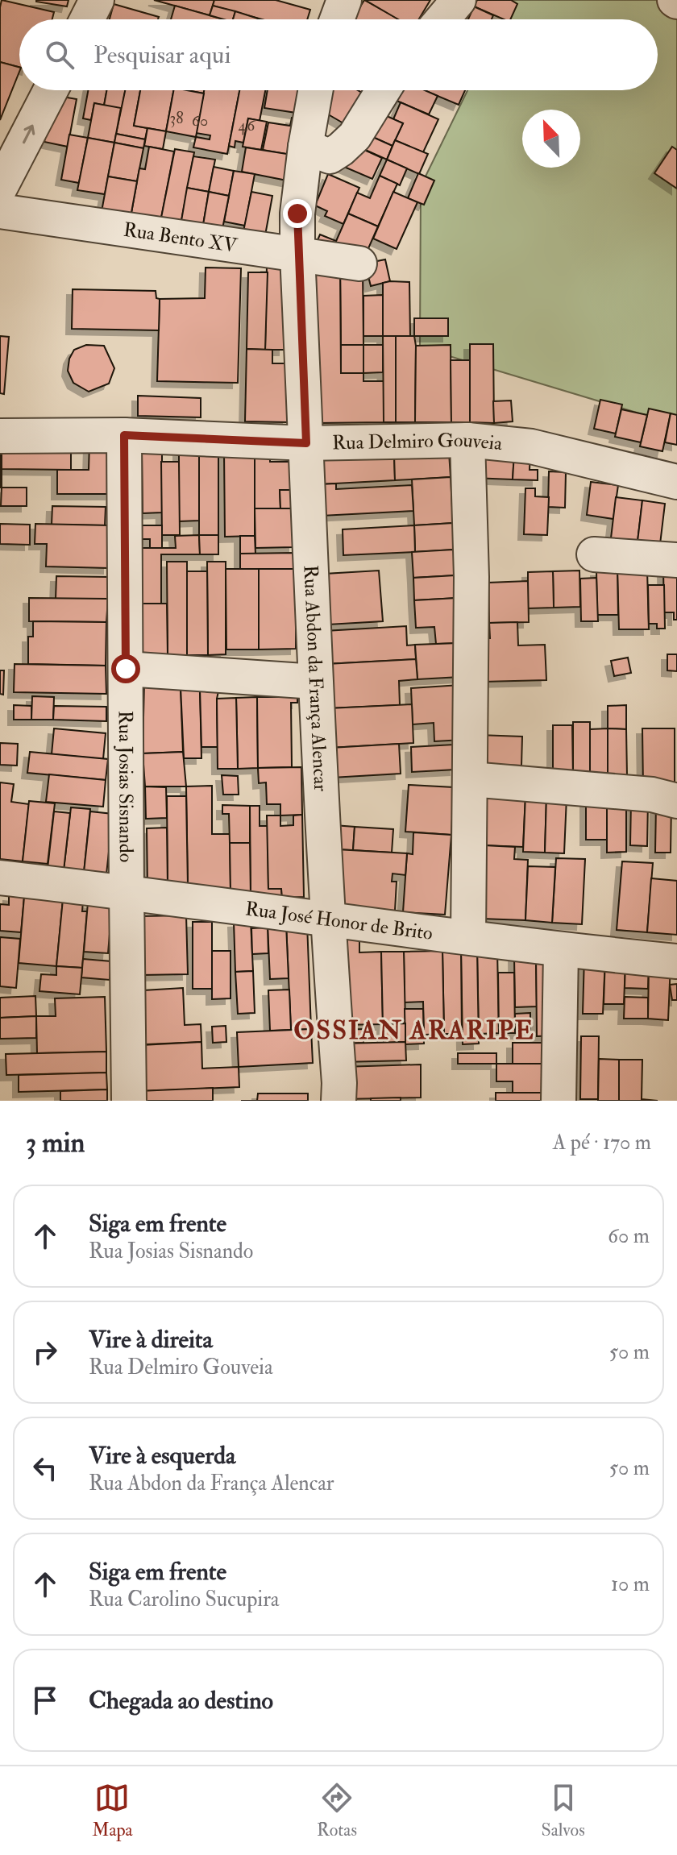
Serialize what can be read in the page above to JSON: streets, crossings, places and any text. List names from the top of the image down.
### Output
{
  "streets": {
    "street": [
      "Rua Bento XV",
      "Rua Delmiro Gouveia",
      "Rua Abdon da França Alencar",
      "Rua Josias Sisnando",
      "Rua José Honor de Brito"
    ]
  },
  "crossings": [
    ["Rua Bento XV", "Rua Abdon da França Alencar"],
    ["Rua Delmiro Gouveia", "Rua Abdon da França Alencar"],
    ["Rua Delmiro Gouveia", "Rua Josias Sisnando"],
    ["Rua Abdon da França Alencar", "Rua José Honor de Brito"],
    ["Rua Josias Sisnando", "Rua José Honor de Brito"]
  ],
  "districts": ["OSSIAN ARARIPE"],
  "house_numbers": ["38", "60", "46"],
  "north": "top left",
  "page": {
    "search": "Pesquisar aqui",
    "heading": ["3 min", "A pé · 170 m"],
    "list": [
      ["Siga em frente", "Rua Josias Sisnando", "60 m"],
      ["Vire à direita", "Rua Delmiro Gouveia", "50 m"],
      ["Vire à esquerda", "Rua Abdon da França Alencar", "50 m"],
      ["Siga em frente", "Rua Carolino Sucupira", "10 m"],
      "Chegada ao destino"
    ],
    "nav": ["Mapa", "Rotas", "Salvos"]
  }
}
